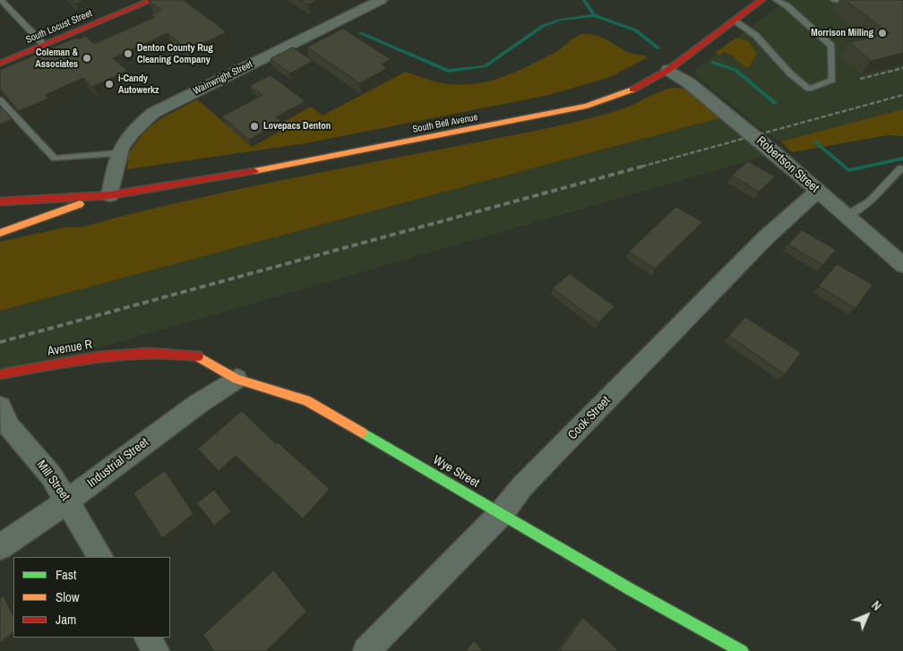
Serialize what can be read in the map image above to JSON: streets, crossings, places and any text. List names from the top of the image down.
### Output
{
  "streets": {
    "main road": [
      "South Locust Street",
      "South Bell Avenue",
      "Avenue R",
      "Wye Street"
    ],
    "street": [
      "Wainwright Street",
      "Robertson Street",
      "Cook Street",
      "Industrial Street",
      "Mill Street"
    ]
  },
  "crossings": [
    ["Wainwright Street", "South Bell Avenue"],
    ["South Bell Avenue", "Robertson Street"],
    ["Robertson Street", "Cook Street"],
    ["Avenue R", "Wye Street"],
    ["Cook Street", "Wye Street"],
    ["Industrial Street", "Wye Street"],
    ["Industrial Street", "Mill Street"]
  ],
  "places": [
    "Morrison Milling",
    "Denton County Rug Cleaning Company",
    "Coleman & Associates",
    "i-Candy Autowerkz",
    "Lovepacs Denton"
  ],
  "legend": ["Fast", "Slow", "Jam"],
  "north": "top right"
}
